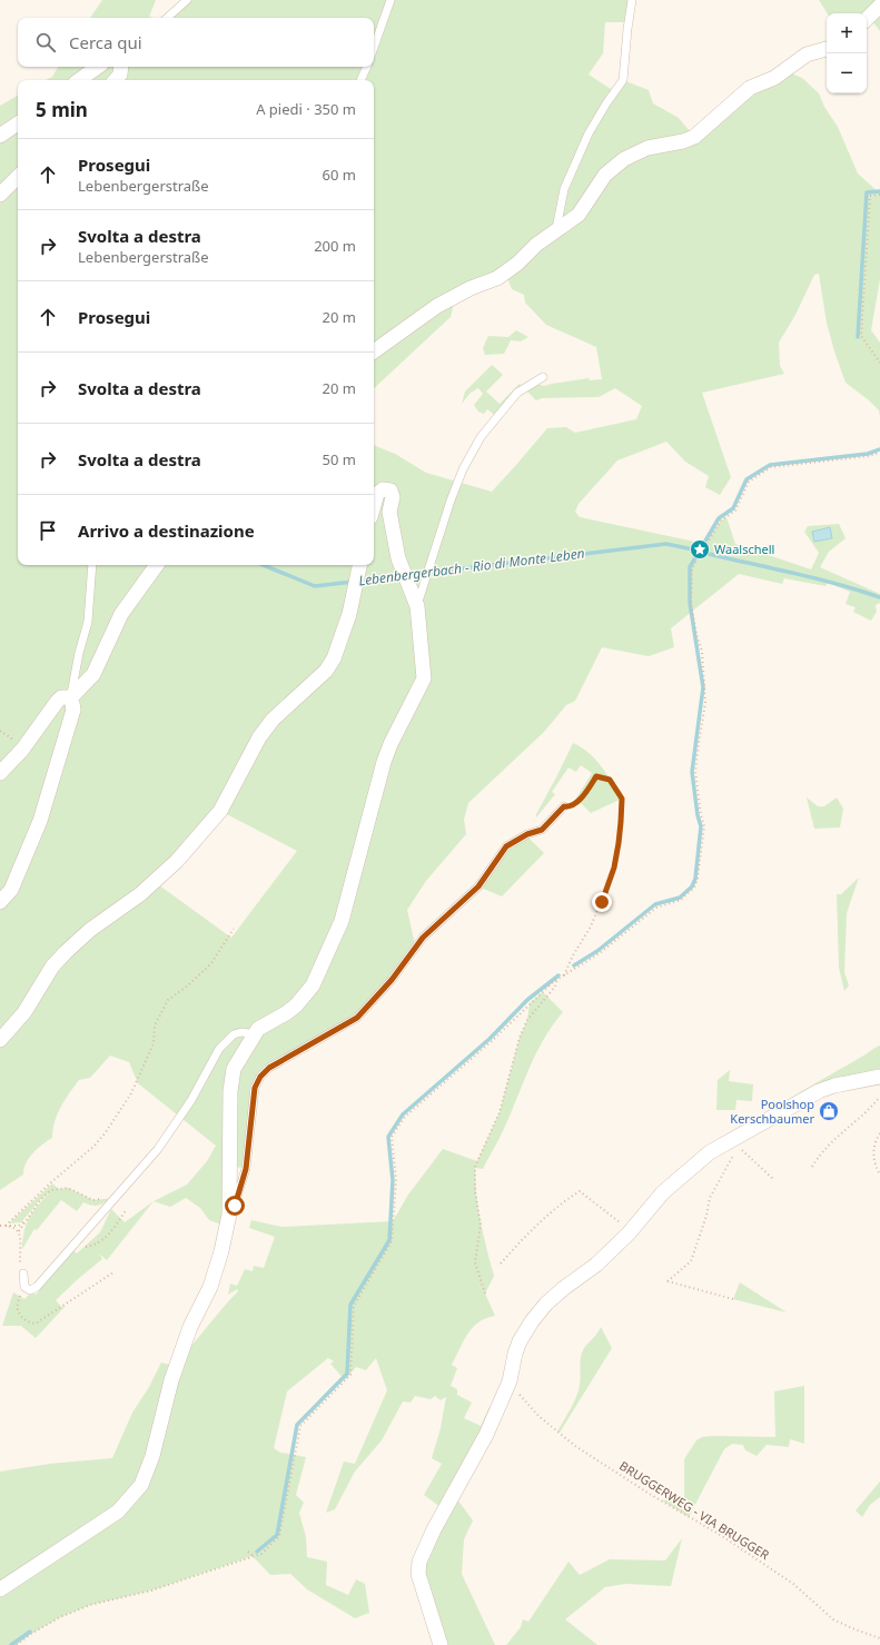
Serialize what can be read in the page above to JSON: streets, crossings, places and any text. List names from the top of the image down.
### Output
{
  "streets": {
    "path": ["BRUGGERWEG - VIA BRUGGER"]
  },
  "water": ["Lebenbergerbach - Rio di Monte Leben"],
  "places": {
    "place": ["Waalschell"],
    "shop": ["Poolshop Kerschbaumer"]
  },
  "page": {
    "map_buttons": ["+", "−"],
    "search": "Cerca qui",
    "heading": ["5 min", "A piedi · 350 m"],
    "list": [
      ["Prosegui", "Lebenbergerstraße", "60 m"],
      ["Svolta a destra", "Lebenbergerstraße", "200 m"],
      ["Prosegui", "20 m"],
      ["Svolta a destra", "20 m"],
      ["Svolta a destra", "50 m"],
      "Arrivo a destinazione"
    ]
  }
}
